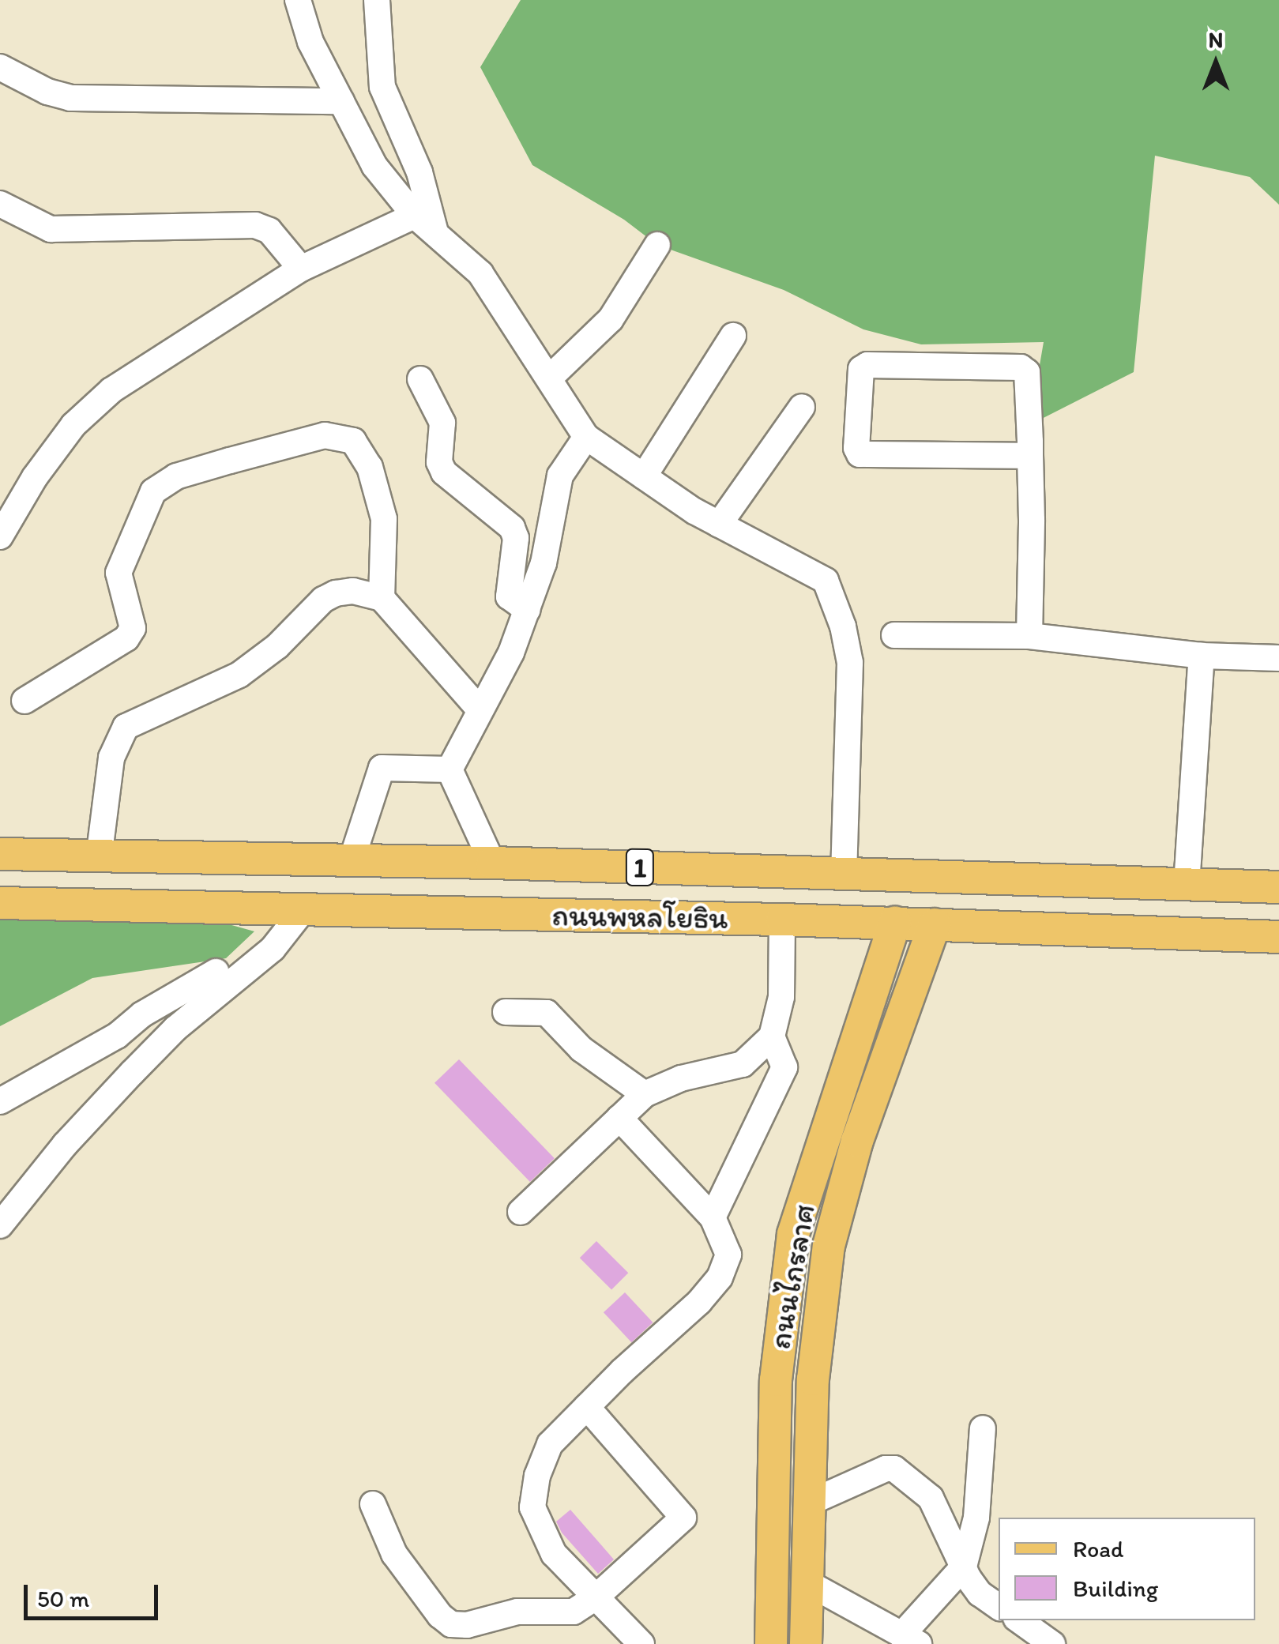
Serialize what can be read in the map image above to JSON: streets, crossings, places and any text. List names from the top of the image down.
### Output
{
  "streets": {
    "main road": ["1", "ถนนพหลโยธิน", "ถนนไกรลาศ"]
  },
  "crossings": [
    ["ถนนพหลโยธิน", "ถนนไกรลาศ"]
  ],
  "legend": ["Road", "Building"],
  "scale_bar": "50 m",
  "north": "top"
}
